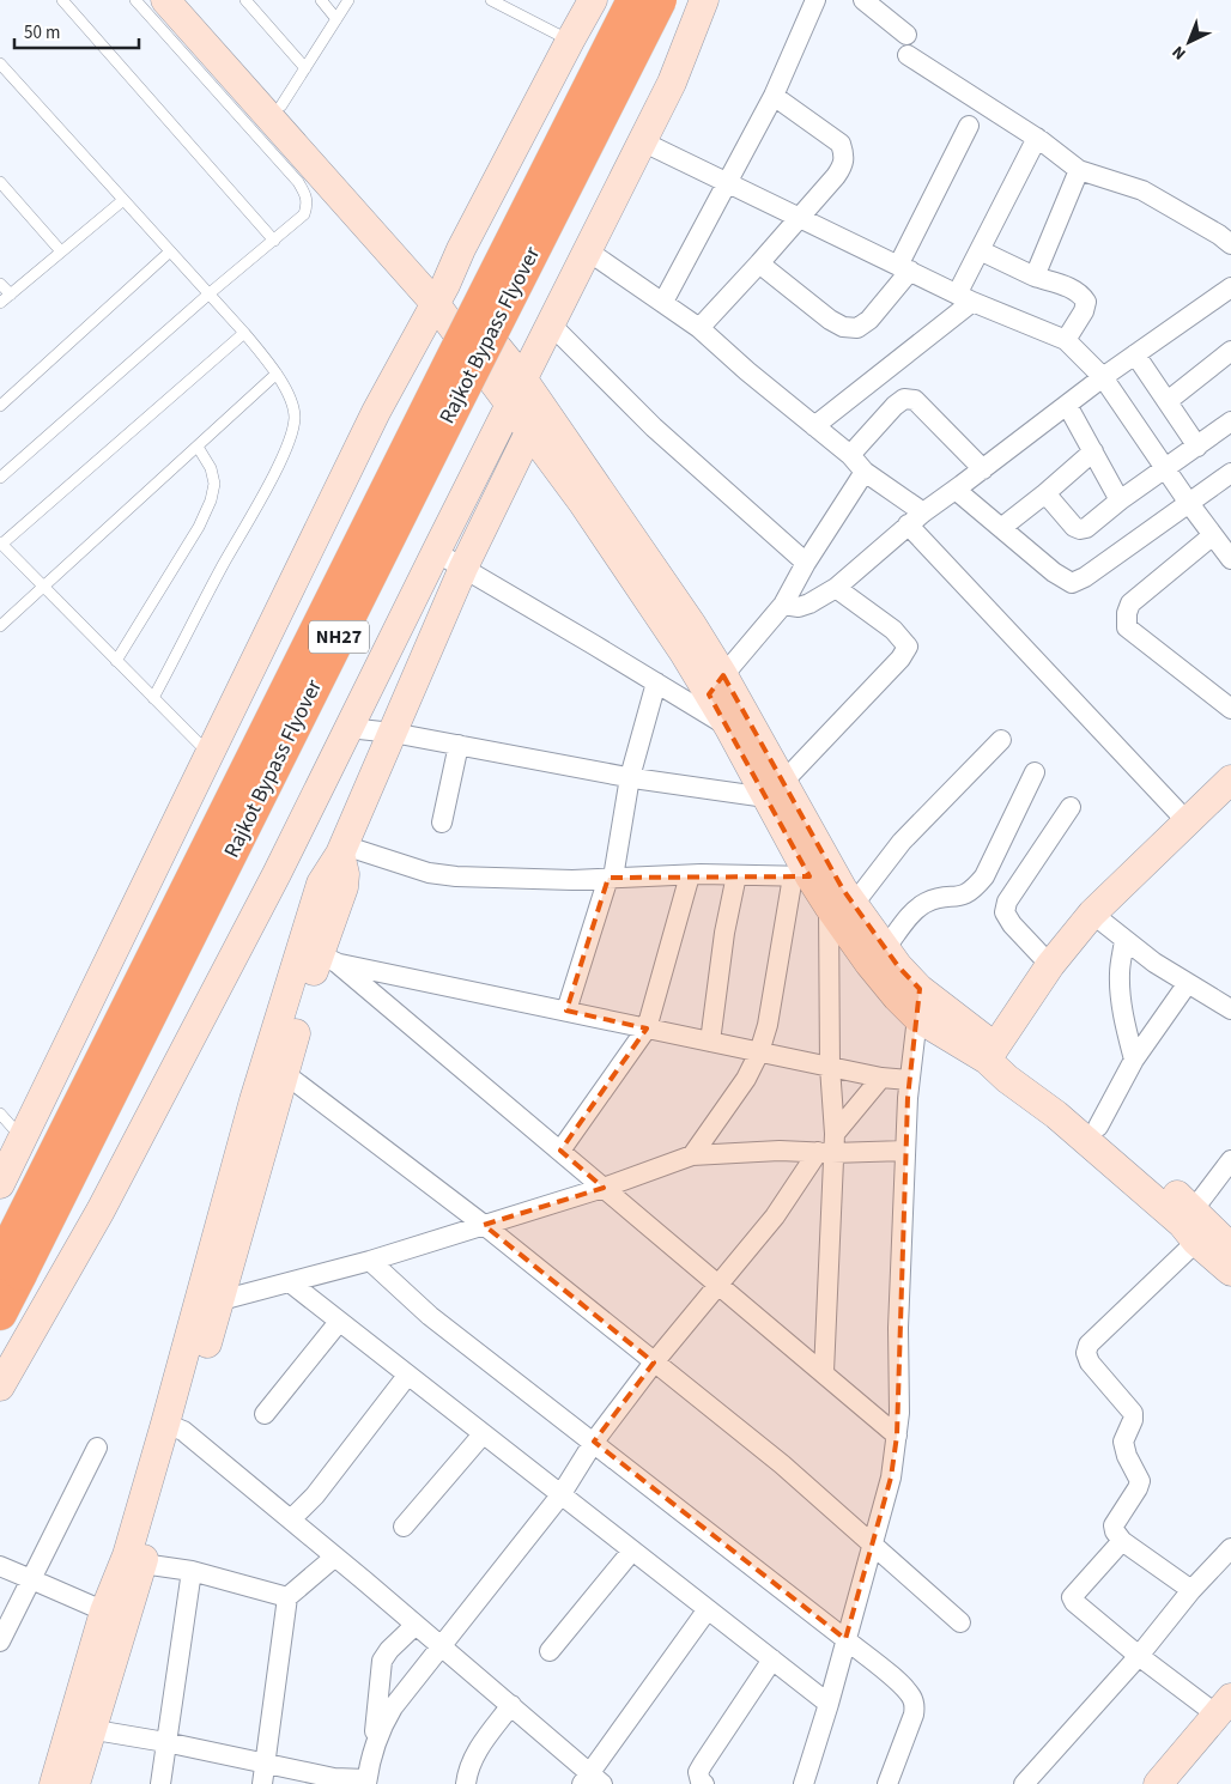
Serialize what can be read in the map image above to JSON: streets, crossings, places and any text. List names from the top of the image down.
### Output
{
  "streets": {
    "highway": ["Rajkot Bypass Flyover", "NH27"]
  },
  "scale_bar": "50 m",
  "north": "bottom left"
}
